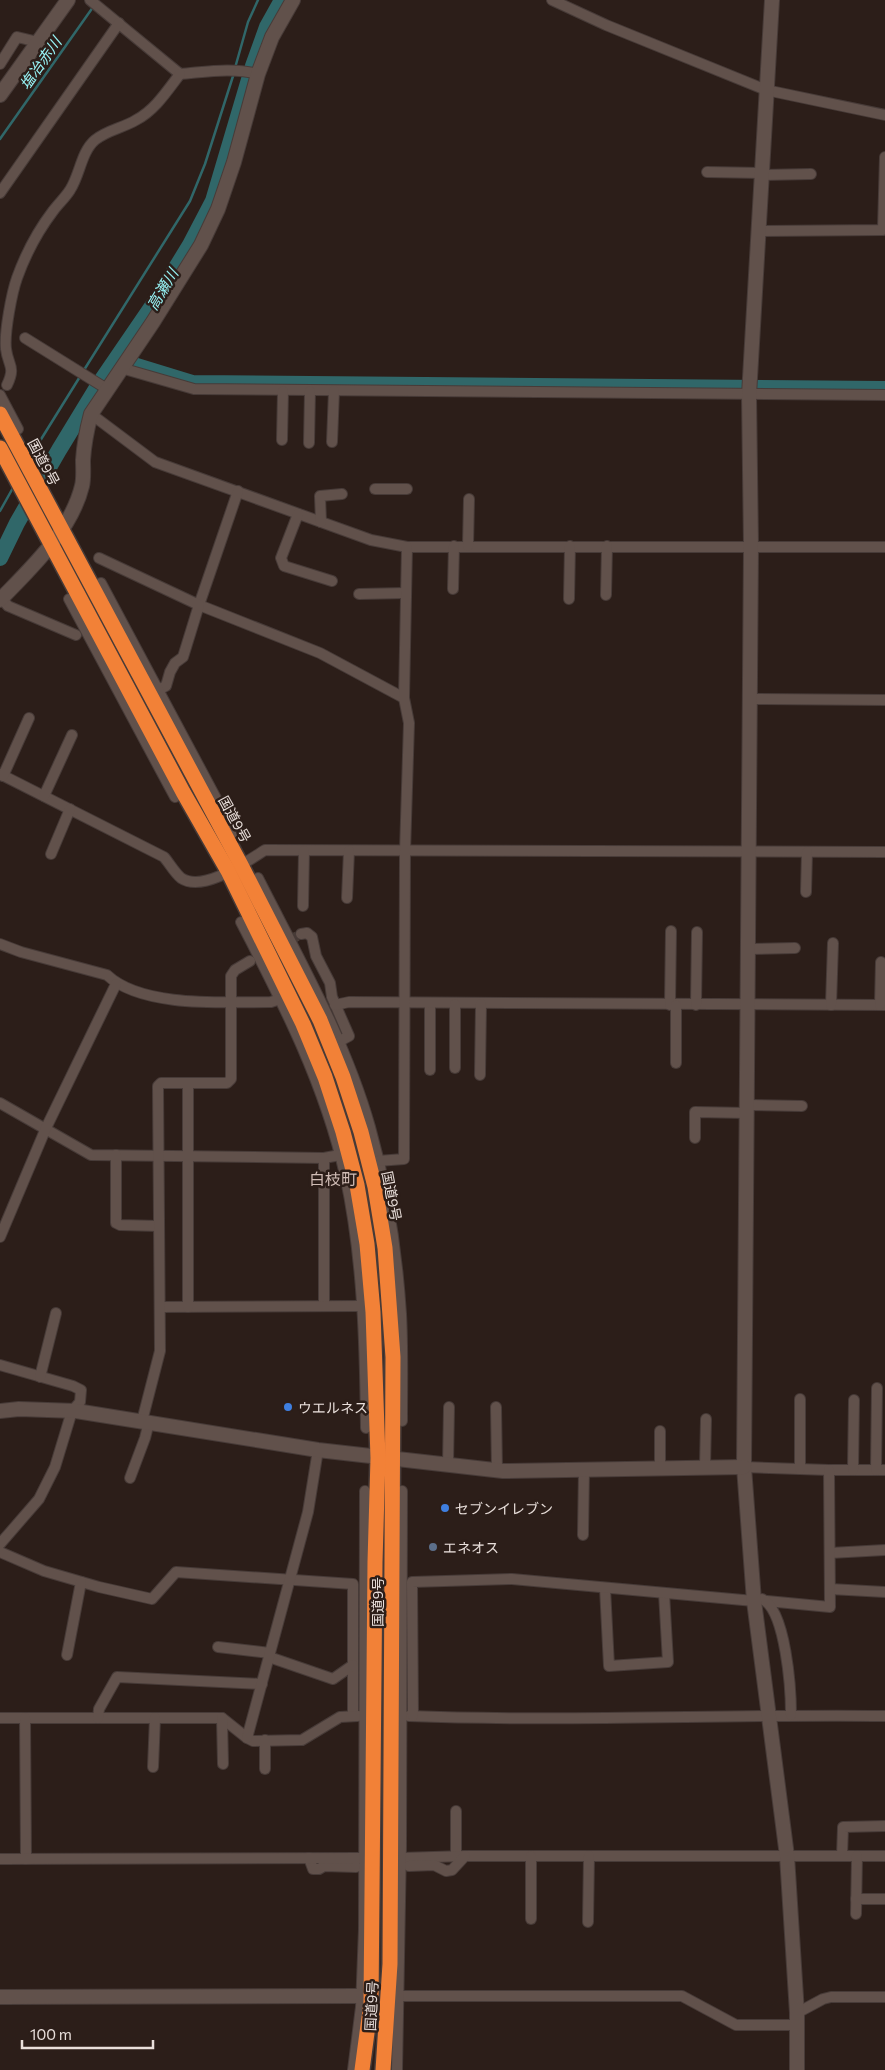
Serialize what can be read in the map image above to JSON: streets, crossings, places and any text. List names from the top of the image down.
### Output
{
  "streets": {
    "highway": ["国道9号"]
  },
  "districts": ["白枝町"],
  "water": ["塩冶赤川", "高瀬川"],
  "places": ["ウエルネス", "セブンイレブン", "エネオス"],
  "scale_bar": "100 m"
}
